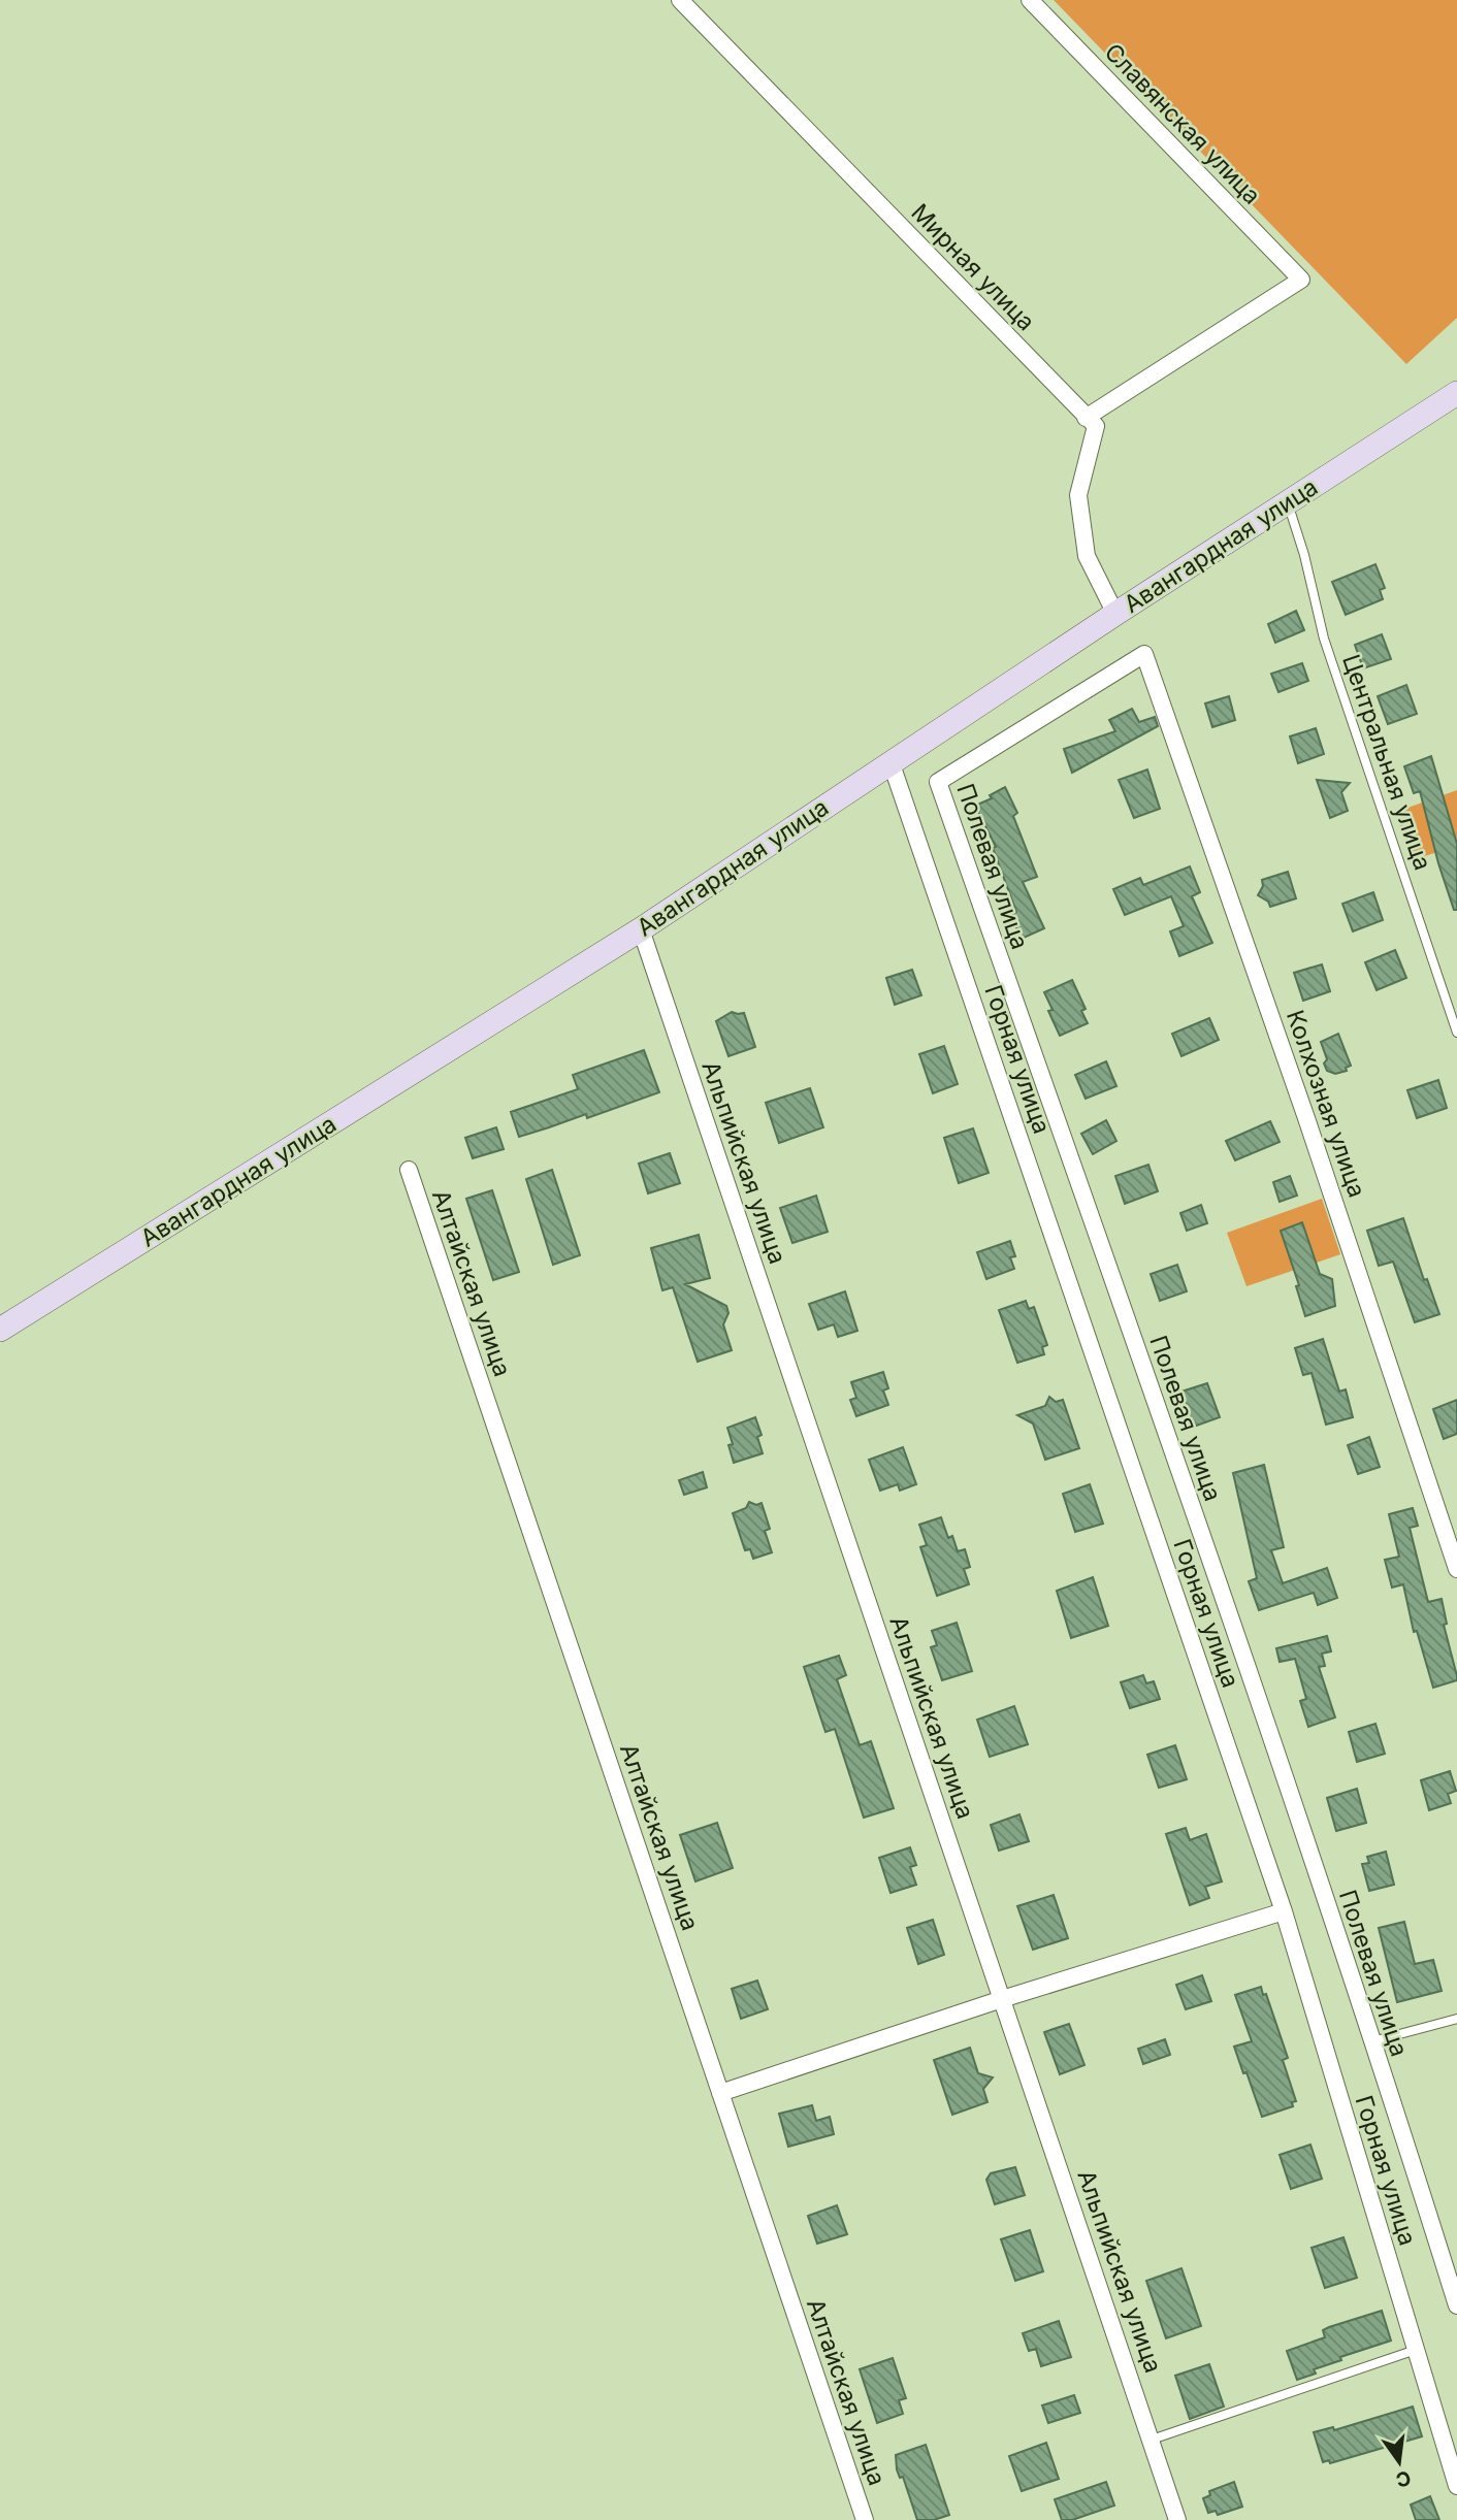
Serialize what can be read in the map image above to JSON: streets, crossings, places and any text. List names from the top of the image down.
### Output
{
  "streets": {
    "main road": ["Авангардная улица"],
    "street": [
      "Славянская улица",
      "Мирная улица",
      "Полевая улица",
      "Горная улица",
      "Колхозная улица",
      "Альпийская улица",
      "Алтайская улица"
    ],
    "lane": ["Центральная улица"]
  },
  "crossings": [
    ["Славянская улица", "Мирная улица"],
    ["Авангардная улица", "Центральная улица"],
    ["Авангардная улица", "Горная улица"],
    ["Авангардная улица", "Альпийская улица"],
    ["Полевая улица", "Колхозная улица"]
  ],
  "north": "bottom"
}
